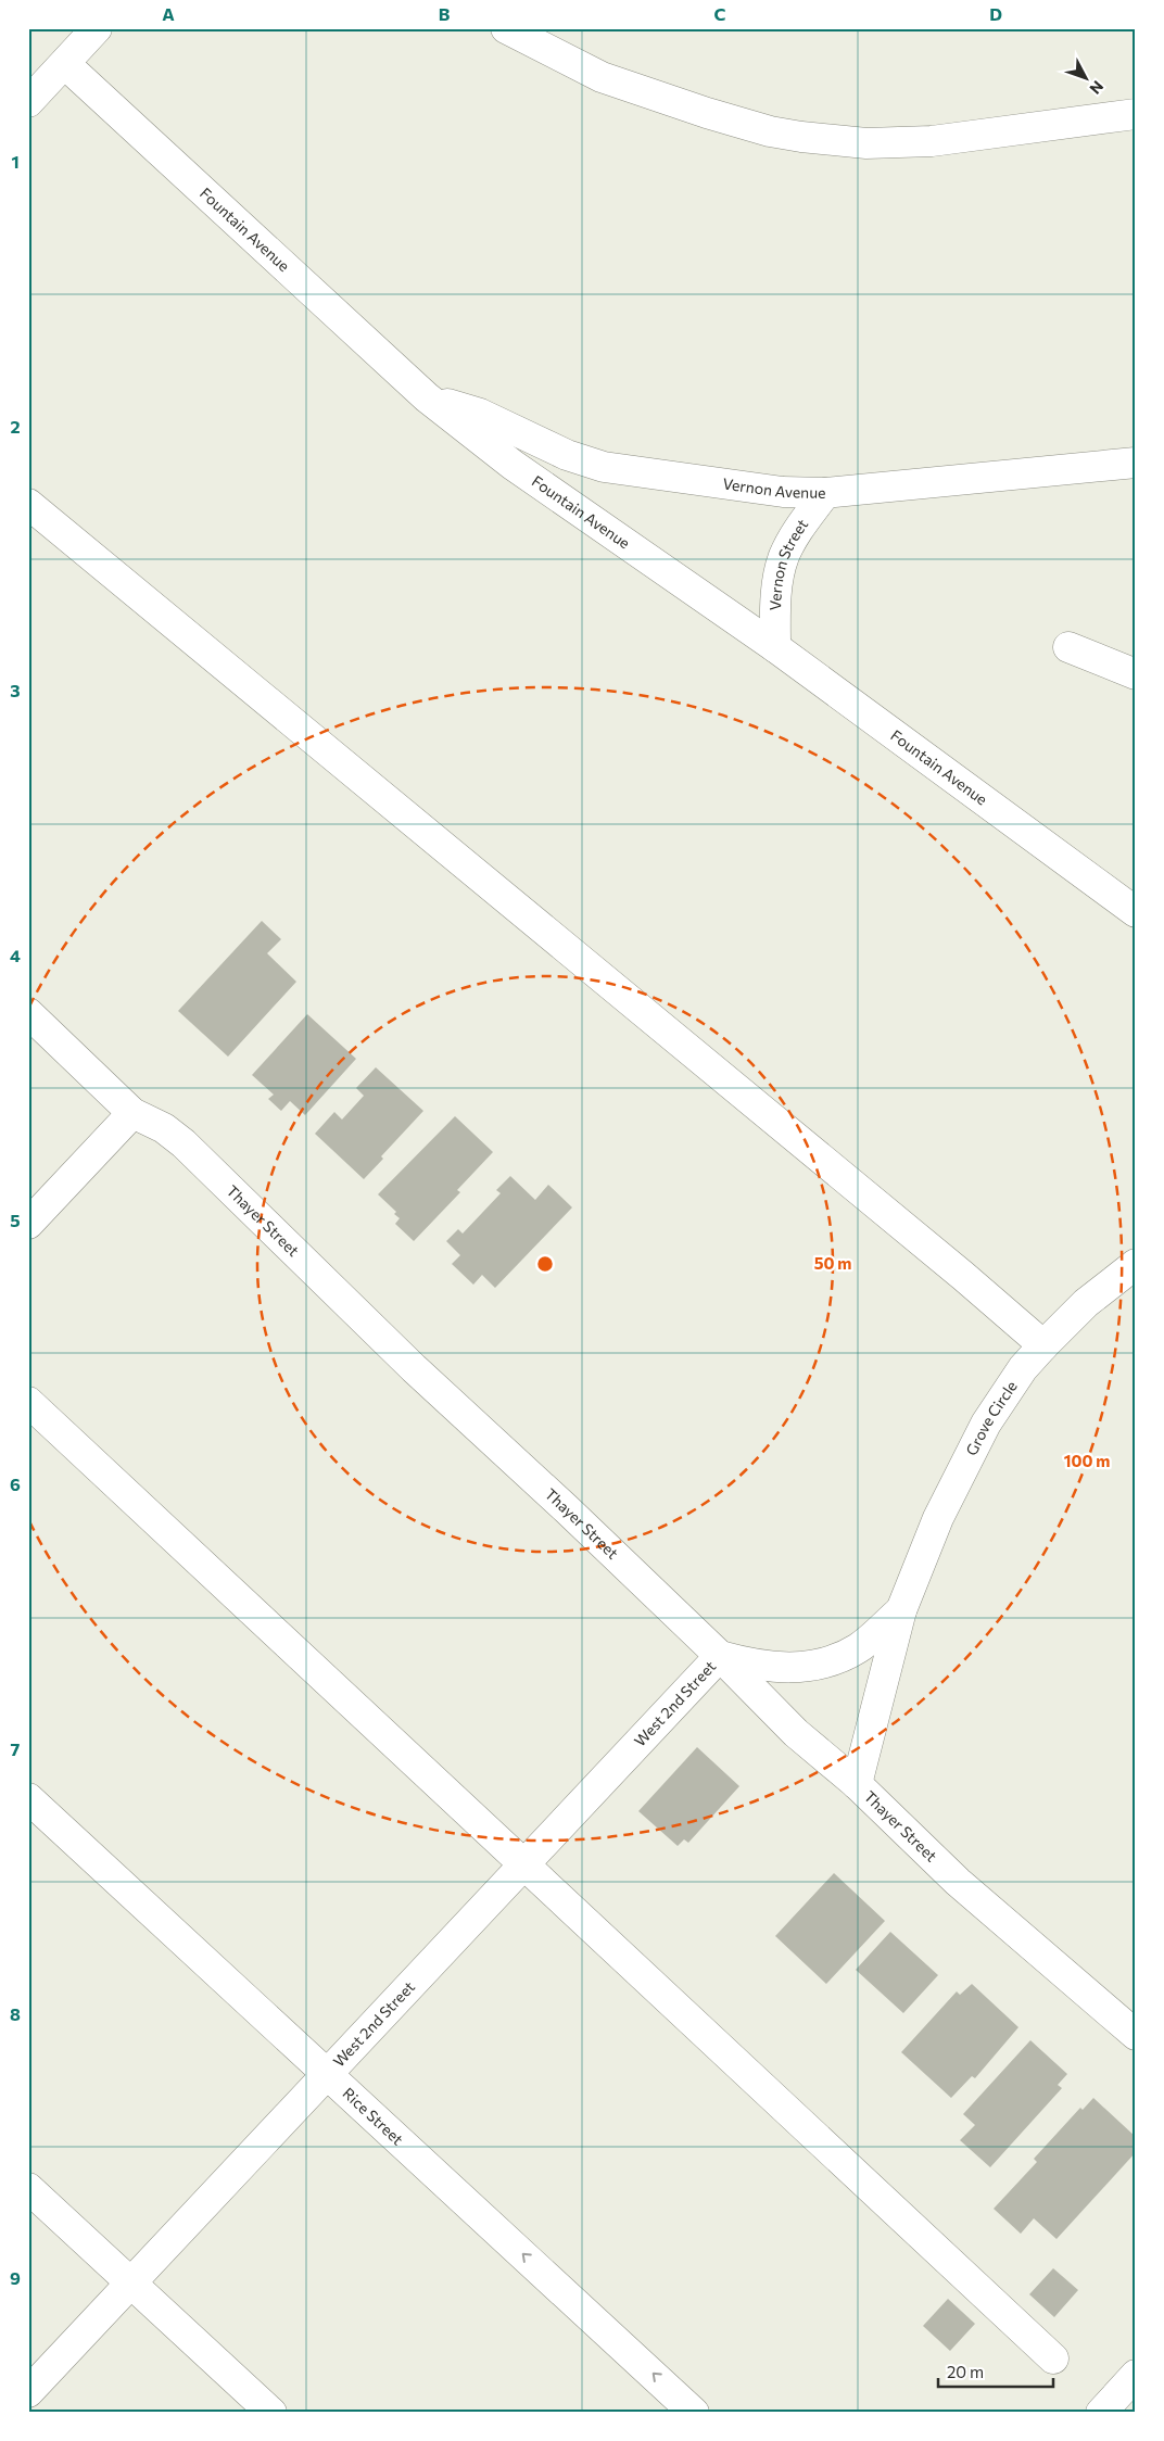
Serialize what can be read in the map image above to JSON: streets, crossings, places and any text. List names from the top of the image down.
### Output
{
  "streets": {
    "street": [
      "Fountain Avenue",
      "Vernon Avenue",
      "Vernon Street",
      "Thayer Street",
      "Grove Circle",
      "West 2nd Street",
      "Rice Street"
    ]
  },
  "crossings": [
    ["Fountain Avenue", "Vernon Avenue"],
    ["Fountain Avenue", "Vernon Street"],
    ["Vernon Avenue", "Vernon Street"],
    ["Thayer Street", "Grove Circle"],
    ["Thayer Street", "West 2nd Street"],
    ["Grove Circle", "West 2nd Street"],
    ["West 2nd Street", "Rice Street"]
  ],
  "one_way": ["Rice Street"],
  "scale_bar": "20 m",
  "north": "bottom right",
  "grid": {
    "columns": [
      "A",
      "B",
      "C",
      "D"
    ],
    "rows": [
      "1",
      "2",
      "3",
      "4",
      "5",
      "6",
      "7",
      "8",
      "9"
    ]
  },
  "rings": ["50 m", "100 m"]
}
